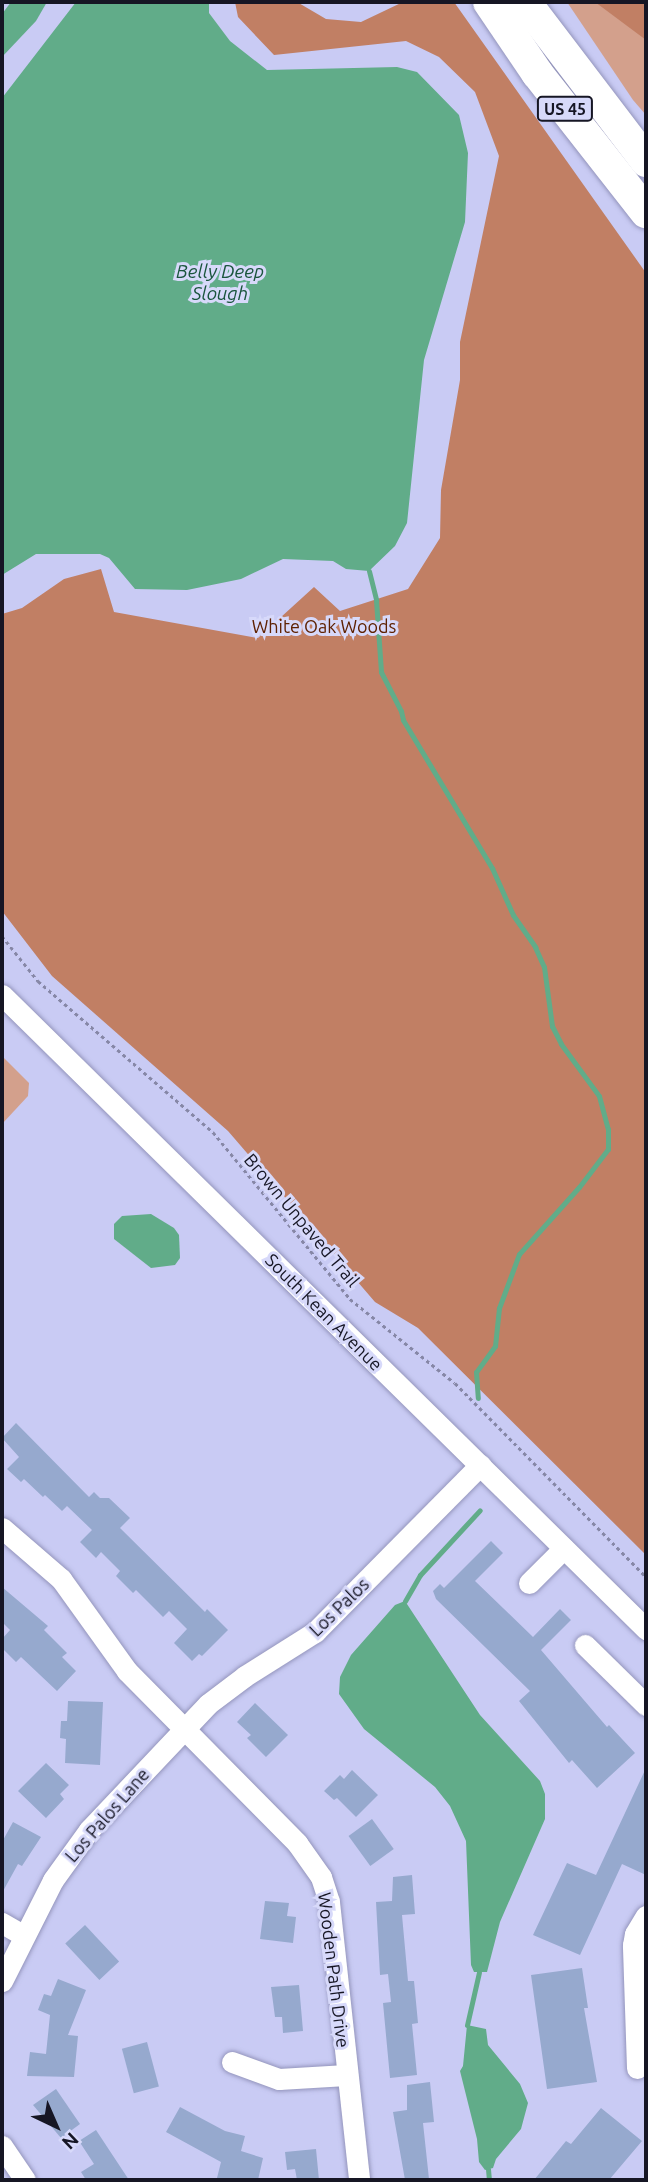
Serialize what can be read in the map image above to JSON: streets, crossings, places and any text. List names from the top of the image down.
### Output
{
  "streets": {
    "highway": ["US 45"],
    "street": [
      "South Kean Avenue",
      "Los Palos",
      "Los Palos Lane",
      "Wooden Path Drive"
    ],
    "path": ["Brown Unpaved Trail"]
  },
  "crossings": [
    ["South Kean Avenue", "Los Palos"],
    ["Los Palos", "Los Palos Lane"],
    ["Los Palos", "Wooden Path Drive"],
    ["Los Palos Lane", "Wooden Path Drive"]
  ],
  "water": ["Belly Deep Slough"],
  "parks": ["White Oak Woods"],
  "north": "bottom right"
}
